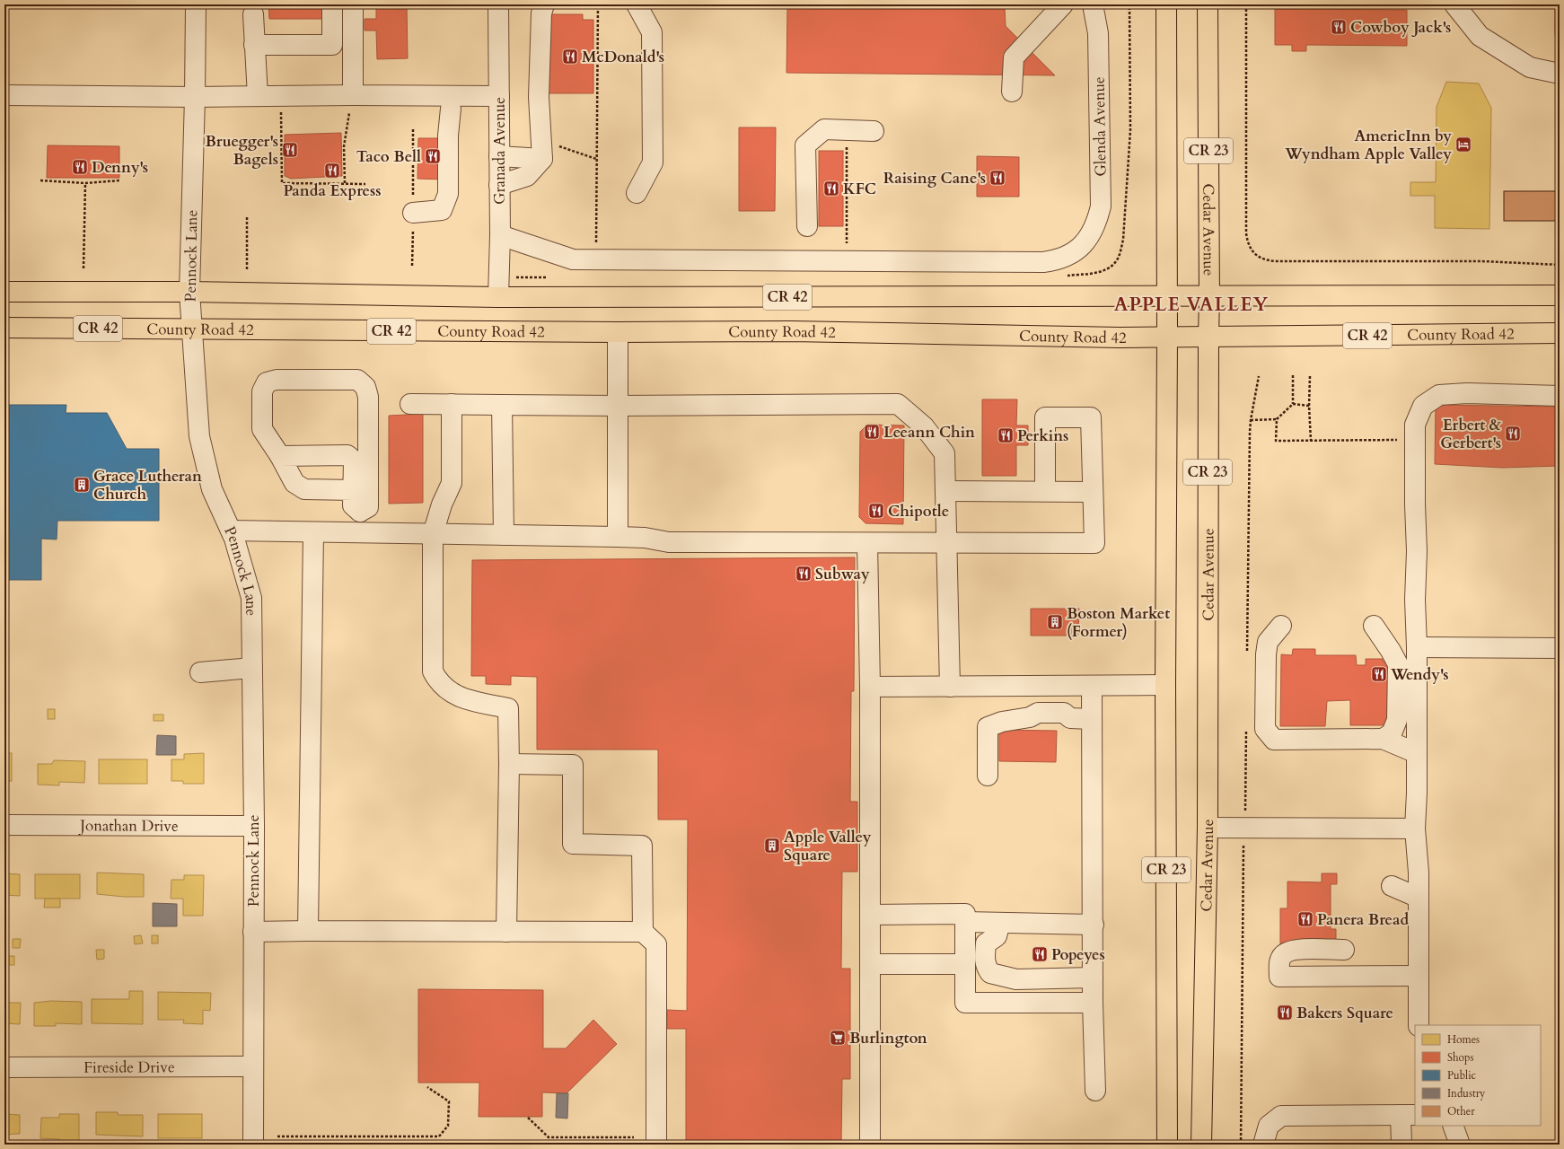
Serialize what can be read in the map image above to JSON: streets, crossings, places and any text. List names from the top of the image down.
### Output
{
  "streets": {
    "main road": [
      "CR 23",
      "Cedar Avenue",
      "CR 42",
      "County Road 42"
    ],
    "street": [
      "Glenda Avenue",
      "Granada Avenue",
      "Pennock Lane",
      "Jonathan Drive",
      "Fireside Drive"
    ]
  },
  "crossings": [
    ["Glenda Avenue", "Granada Avenue"],
    ["Granada Avenue", "CR 42"],
    ["CR 23", "CR 42"],
    ["CR 23", "County Road 42"],
    ["Cedar Avenue", "CR 42"],
    ["Cedar Avenue", "County Road 42"],
    ["Pennock Lane", "CR 42"],
    ["Pennock Lane", "County Road 42"],
    ["Pennock Lane", "Jonathan Drive"],
    ["Pennock Lane", "Fireside Drive"]
  ],
  "districts": ["APPLE VALLEY"],
  "places": {
    "restaurant": [
      "Cowboy Jack's",
      "McDonald's",
      "Bruegger's Bagels",
      "Taco Bell",
      "Denny's",
      "Panda Express",
      "Raising Cane's",
      "KFC",
      "Leeann Chin",
      "Erbert & Gerbert's",
      "Perkins",
      "Chipotle",
      "Subway",
      "Wendy's",
      "Panera Bread",
      "Popeyes",
      "Bakers Square"
    ],
    "hotel": ["AmericInn by Wyndham Apple Valley"],
    "building": ["Grace Lutheran Church", "Boston Market (Former)", "Apple Valley Square"],
    "supermarket": ["Burlington"]
  },
  "legend": [
    "Homes",
    "Shops",
    "Public",
    "Industry",
    "Other"
  ]
}
